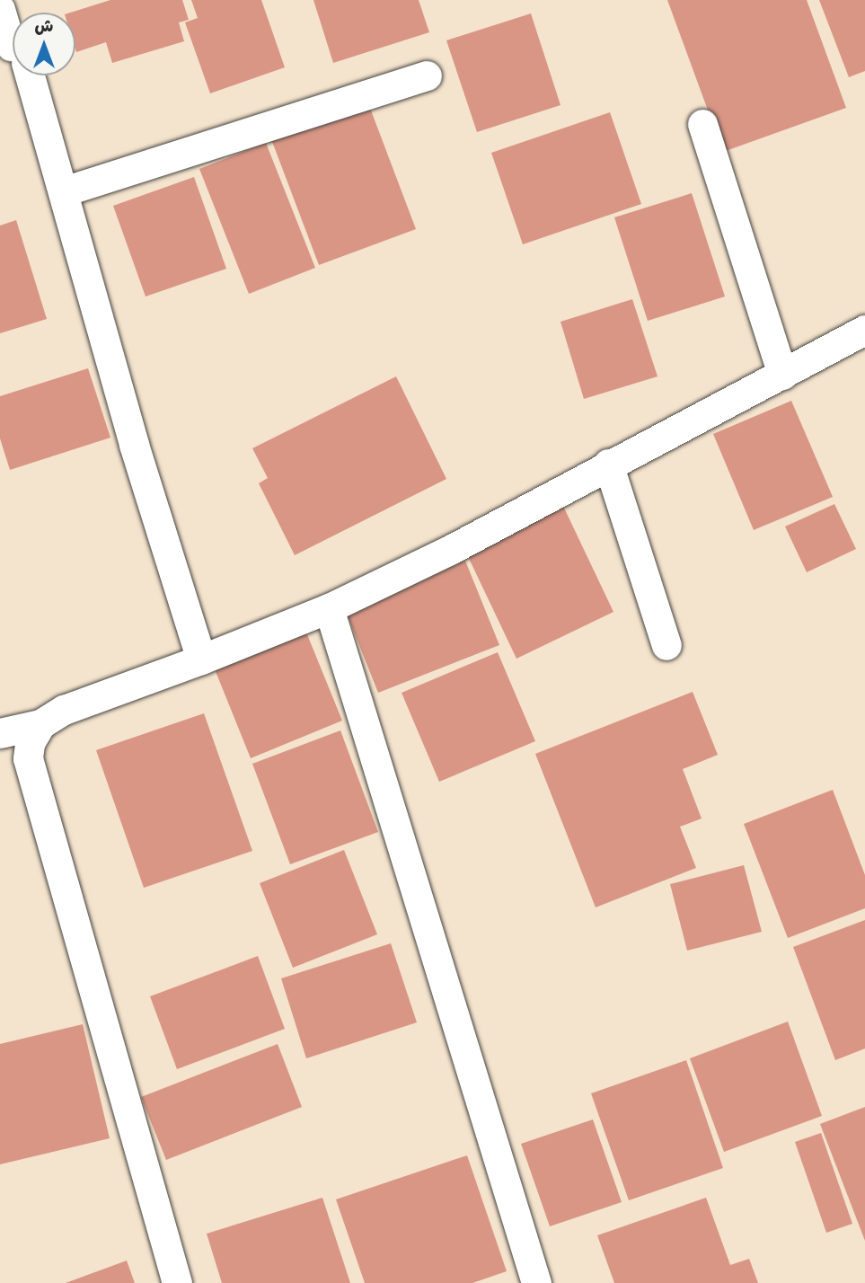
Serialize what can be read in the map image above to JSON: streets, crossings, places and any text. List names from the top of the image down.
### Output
{
  "north": "top"
}
